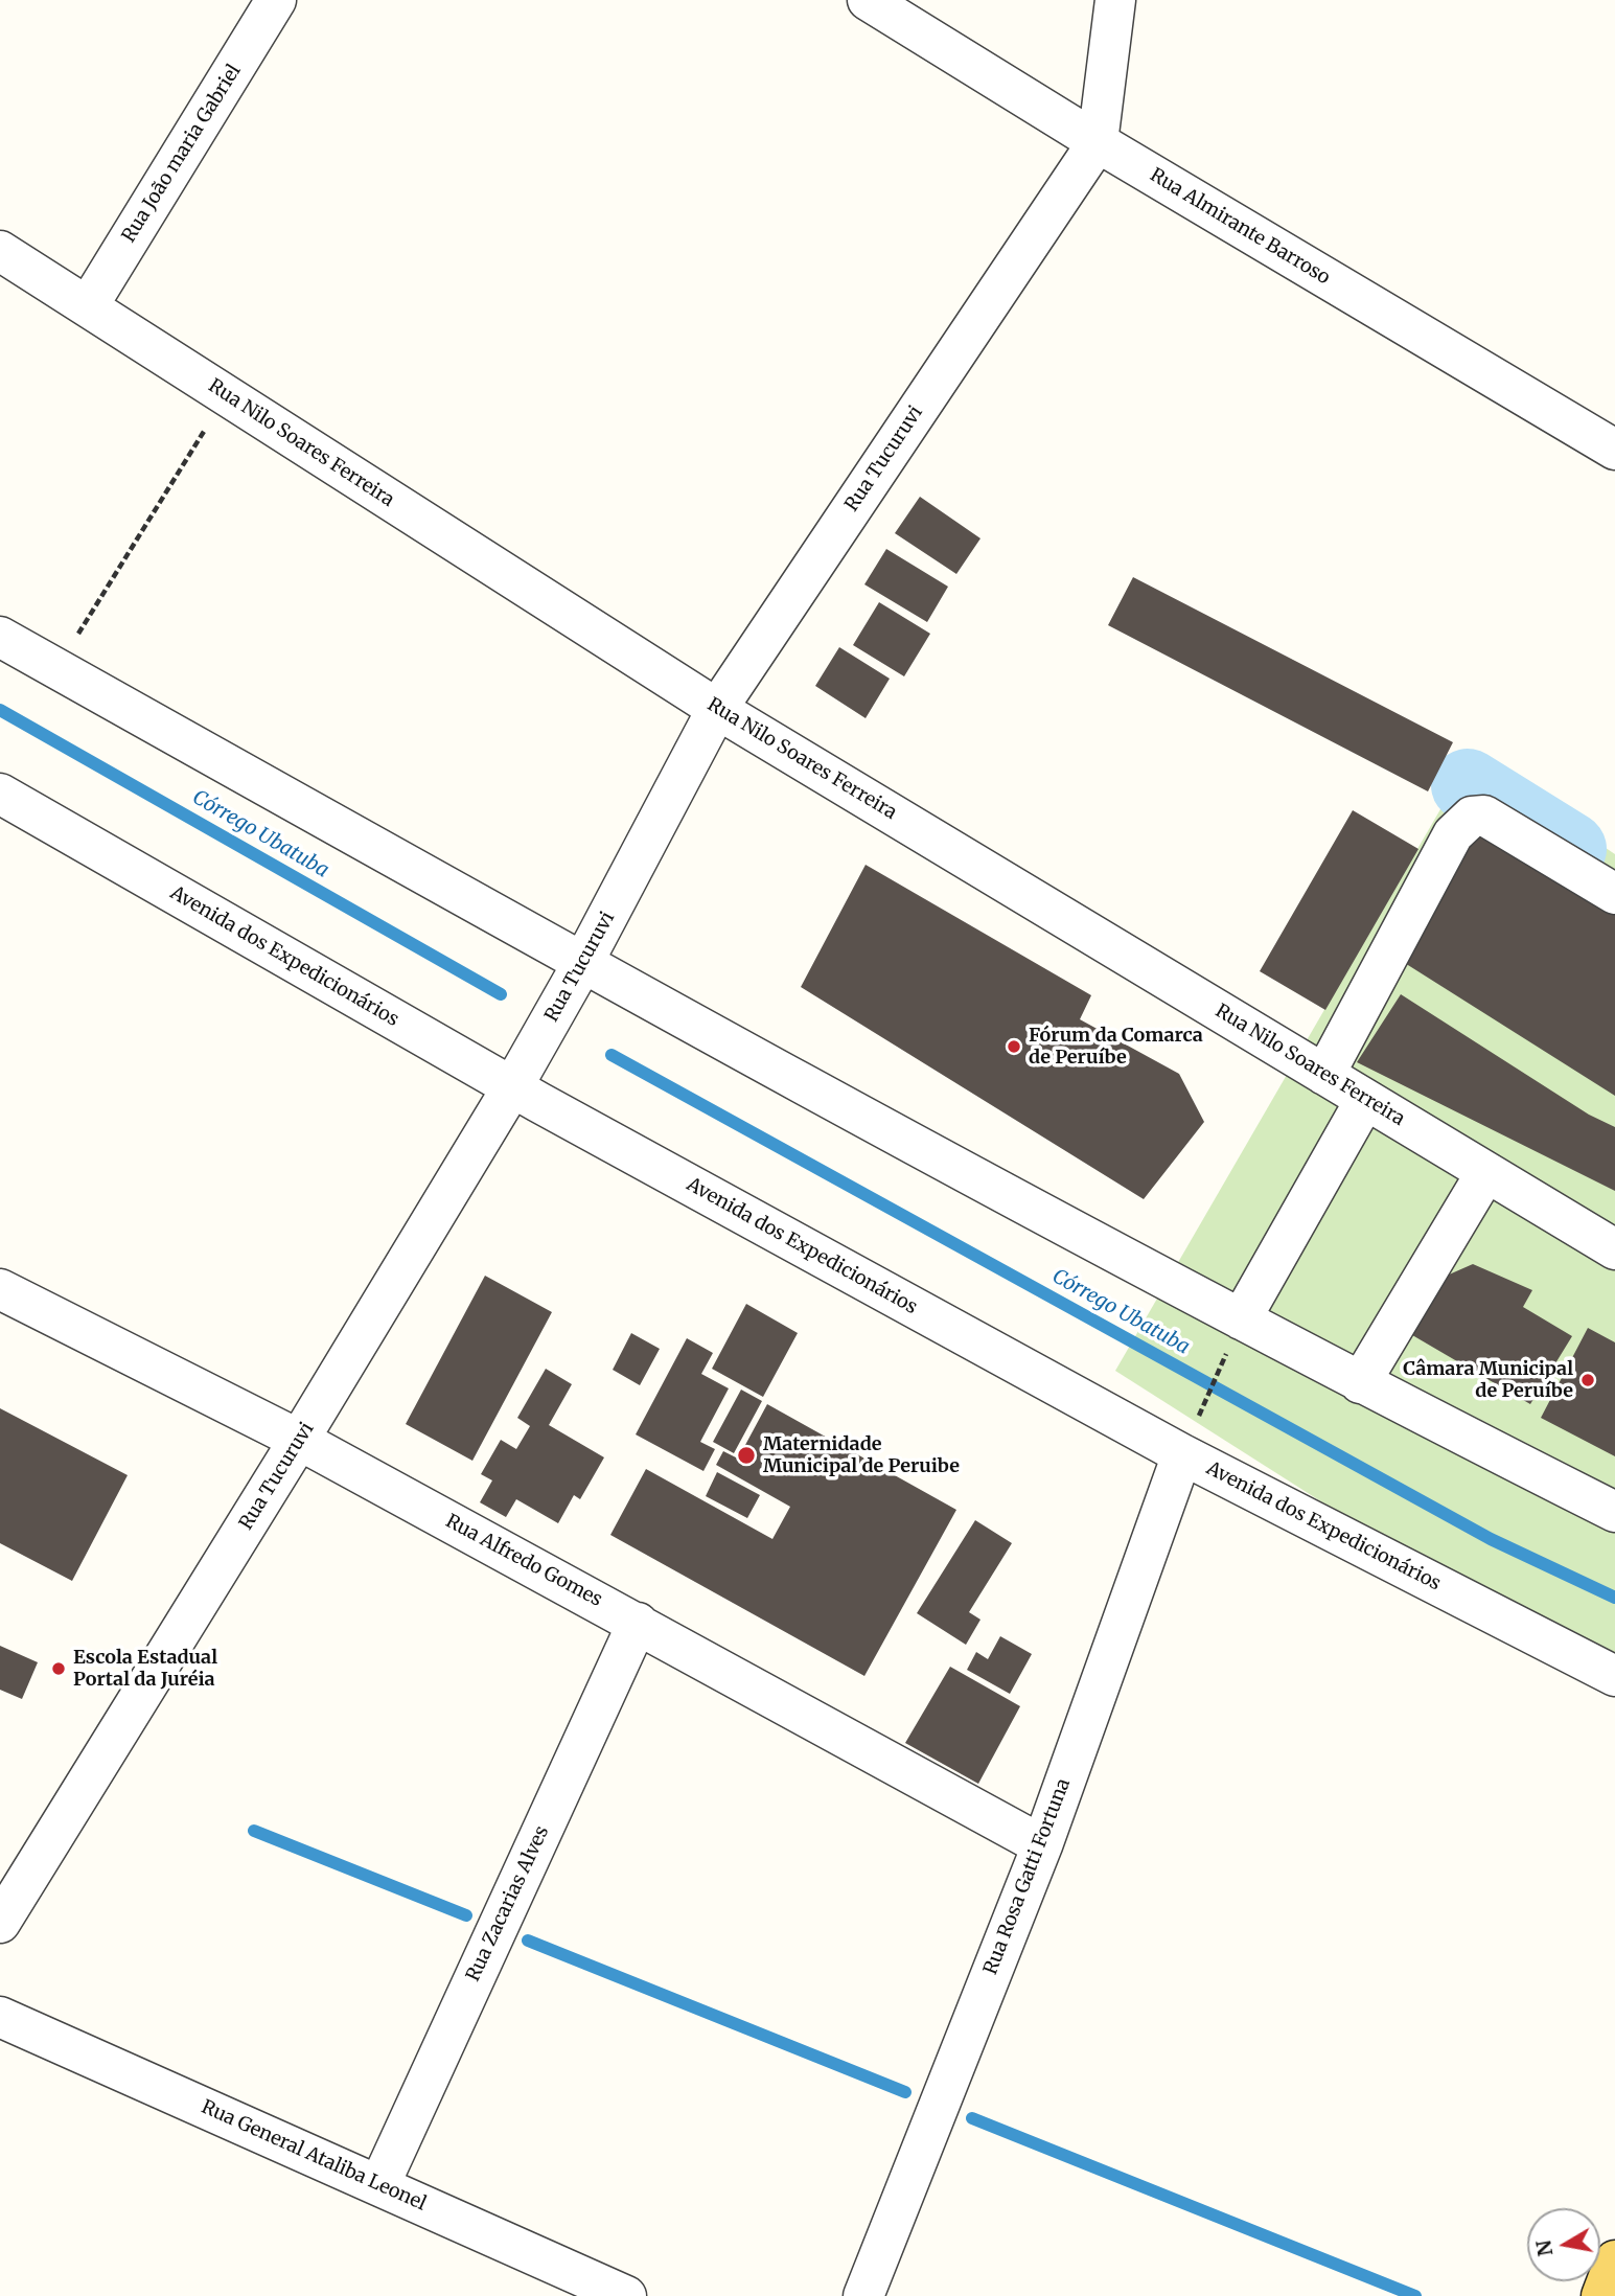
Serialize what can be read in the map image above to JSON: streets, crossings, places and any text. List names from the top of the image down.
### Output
{
  "streets": {
    "street": [
      "Rua João maria Gabriel",
      "Rua Almirante Barroso",
      "Rua Nilo Soares Ferreira",
      "Rua Tucuruvi",
      "Avenida dos Expedicionários",
      "Rua Alfredo Gomes",
      "Rua Rosa Gatti Fortuna",
      "Rua Zacarias Alves",
      "Rua General Ataliba Leonel"
    ]
  },
  "crossings": [
    ["Rua João maria Gabriel", "Rua Nilo Soares Ferreira"],
    ["Rua Almirante Barroso", "Rua Tucuruvi"],
    ["Rua Nilo Soares Ferreira", "Rua Tucuruvi"],
    ["Rua Tucuruvi", "Avenida dos Expedicionários"],
    ["Rua Tucuruvi", "Rua Alfredo Gomes"],
    ["Avenida dos Expedicionários", "Rua Rosa Gatti Fortuna"],
    ["Rua Alfredo Gomes", "Rua Rosa Gatti Fortuna"],
    ["Rua Alfredo Gomes", "Rua Zacarias Alves"],
    ["Rua Zacarias Alves", "Rua General Ataliba Leonel"]
  ],
  "water": ["Córrego Ubatuba"],
  "places": [
    "Fórum da Comarca de Peruíbe",
    "Câmara Municipal de Peruíbe",
    "Maternidade Municipal de Peruibe",
    "Escola Estadual Portal da Juréia"
  ],
  "north": "left"
}
